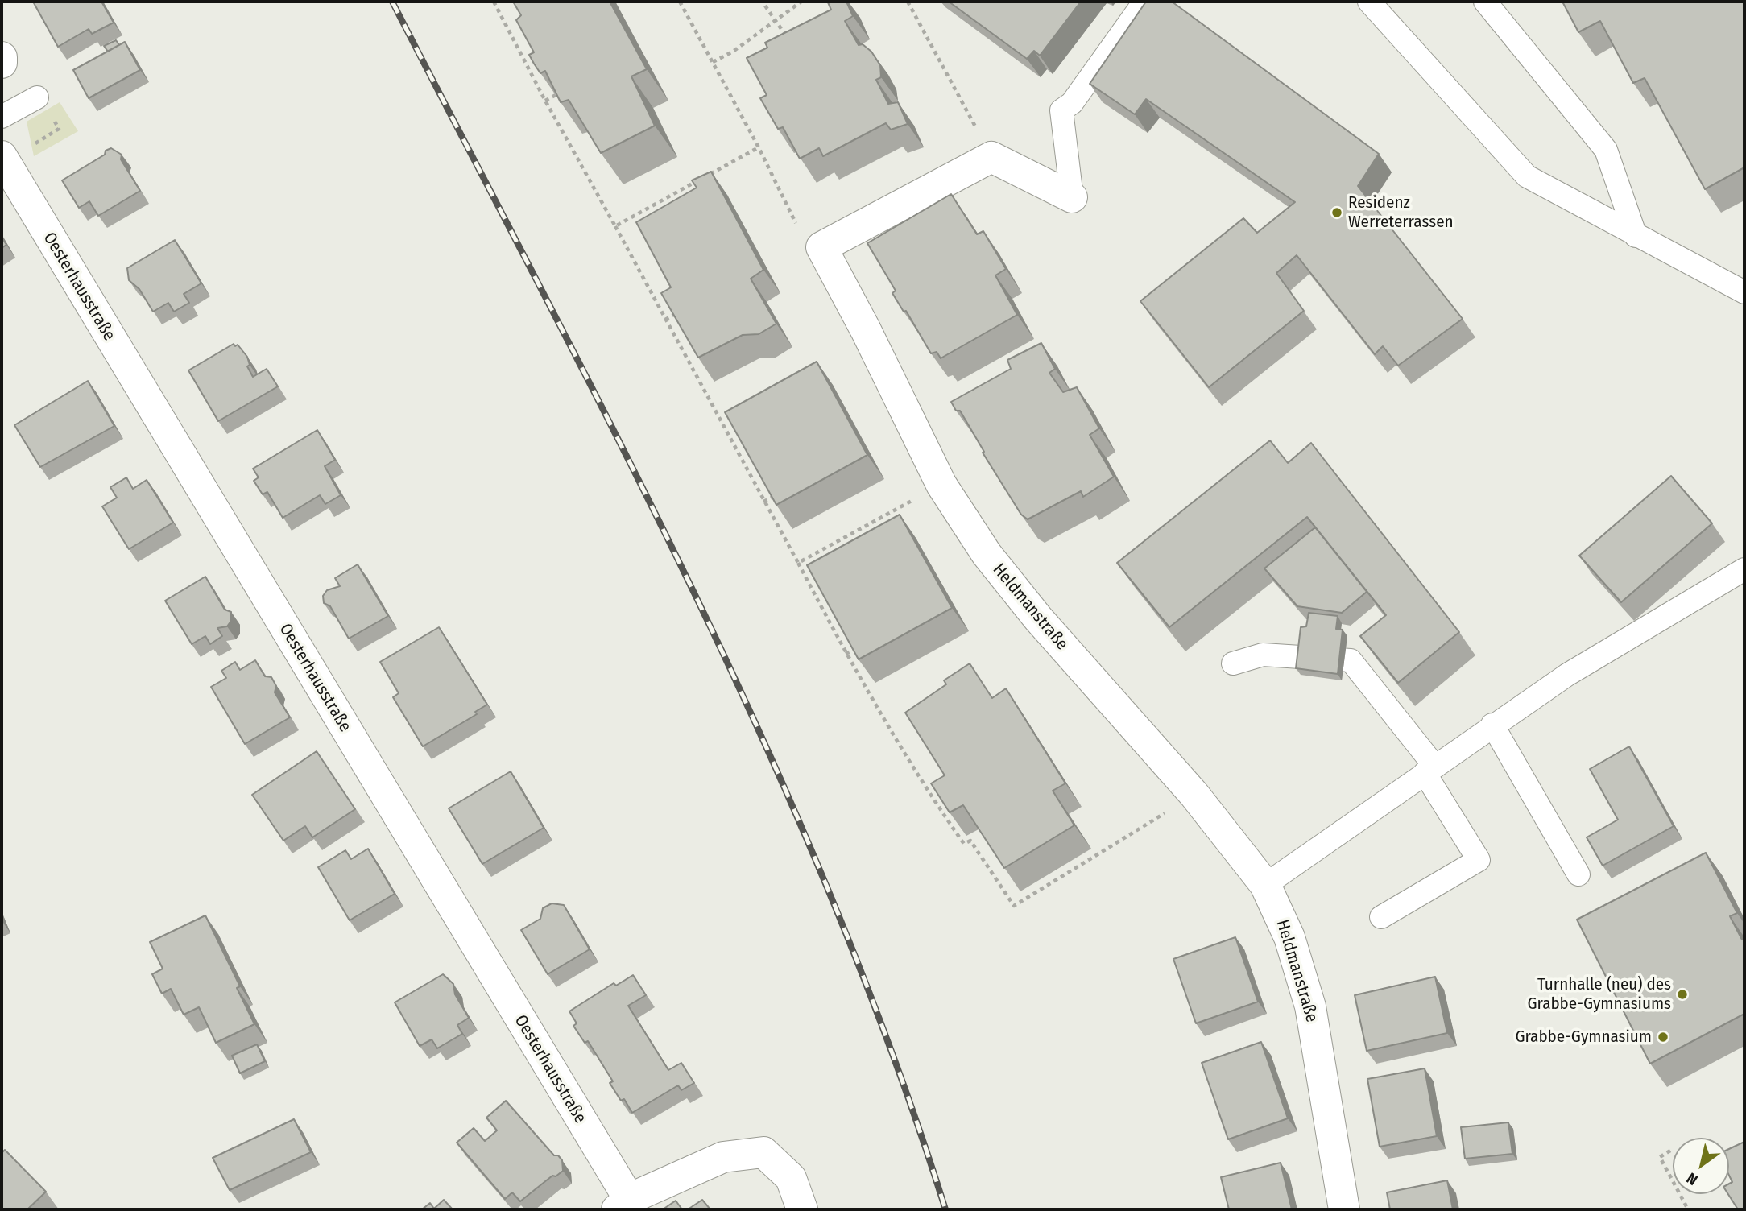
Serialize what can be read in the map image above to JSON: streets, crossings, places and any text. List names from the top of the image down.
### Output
{
  "streets": {
    "street": ["Oesterhausstraße", "Heldmanstraße"]
  },
  "places": ["Residenz Werreterrassen", "Turnhalle (neu) des Grabbe-Gymnasiums", "Grabbe-Gymnasium"],
  "north": "bottom left"
}
